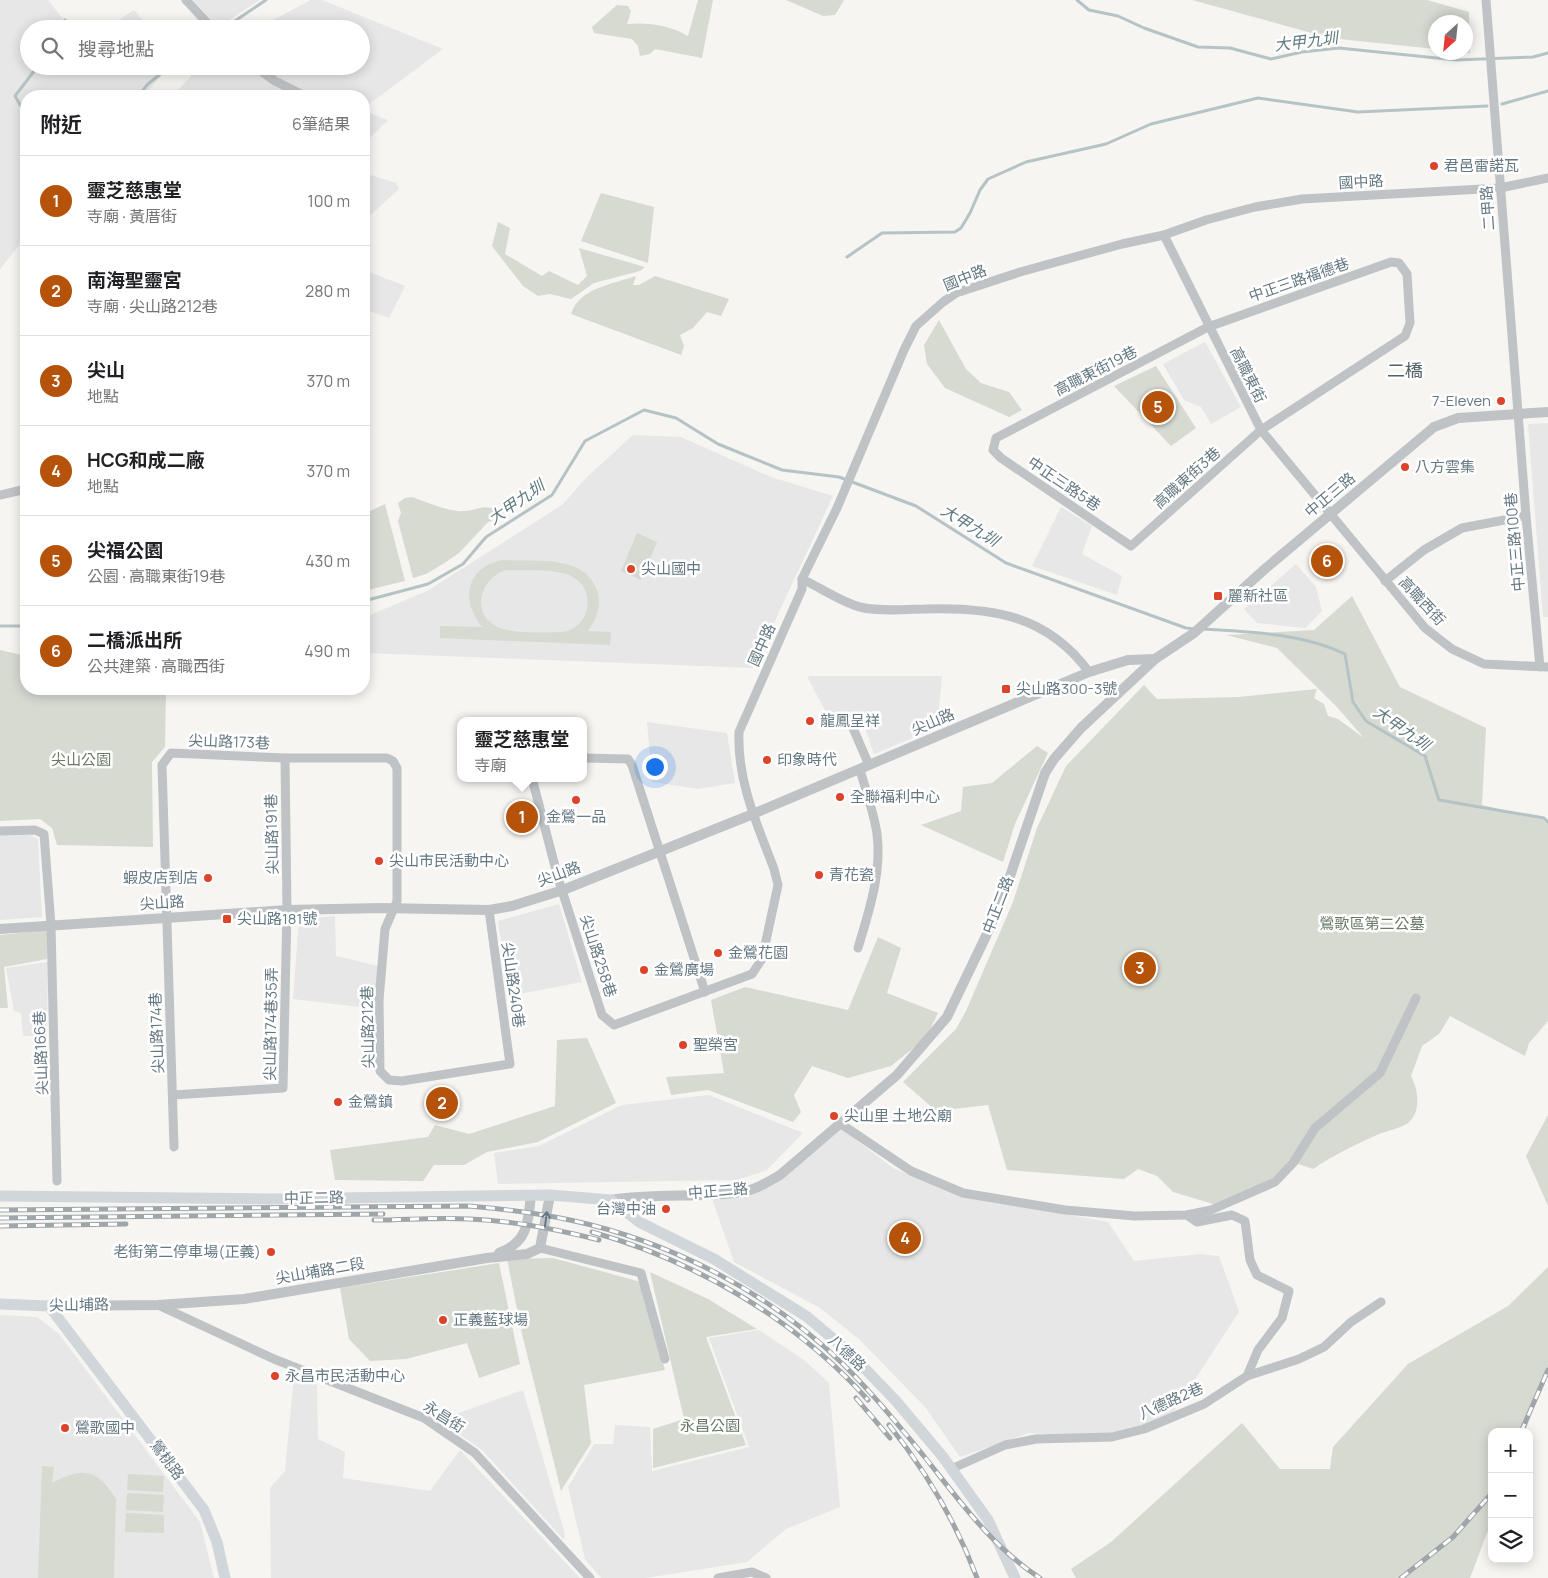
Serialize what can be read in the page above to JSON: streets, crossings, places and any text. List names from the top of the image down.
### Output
{
  "streets": {
    "main road": [
      "中正二路",
      "尖山埔路",
      "八德路",
      "鶯桃路"
    ],
    "street": [
      "國中路",
      "二甲路",
      "中正三路福德巷",
      "高職東街19巷",
      "高職東街",
      "高職東街3巷",
      "中正三路5巷",
      "中正三路",
      "中正三路100巷",
      "高職西街",
      "尖山路",
      "尖山路173巷",
      "尖山路191巷",
      "尖山路258巷",
      "尖山路240巷",
      "尖山路174巷35弄",
      "尖山路212巷",
      "尖山路174巷",
      "尖山路166巷",
      "尖山埔路二段",
      "八德路2巷",
      "永昌街"
    ]
  },
  "crossings": [
    ["國中路", "二甲路"],
    ["國中路", "高職東街"],
    ["國中路", "尖山路"],
    ["國中路", "尖山路258巷"],
    ["二甲路", "中正三路"],
    ["二甲路", "中正三路100巷"],
    ["中正三路福德巷", "高職東街19巷"],
    ["中正三路福德巷", "高職東街"],
    ["中正三路福德巷", "高職東街3巷"],
    ["高職東街19巷", "高職東街"],
    ["高職東街19巷", "中正三路5巷"],
    ["高職東街", "高職東街3巷"],
    ["高職東街", "中正三路"],
    ["高職東街", "高職西街"],
    ["高職東街3巷", "中正三路5巷"],
    ["中正三路", "中正三路100巷"],
    ["中正三路", "高職西街"],
    ["中正三路", "尖山路"],
    ["中正三路", "中正二路"],
    ["中正三路100巷", "高職西街"],
    ["尖山路", "尖山路173巷"],
    ["尖山路", "尖山路191巷"],
    ["尖山路", "中正二路"],
    ["尖山路", "尖山路258巷"],
    ["尖山路", "尖山路240巷"],
    ["尖山路", "尖山路174巷35弄"],
    ["尖山路", "尖山路212巷"],
    ["尖山路", "尖山路174巷"],
    ["尖山路", "尖山路166巷"],
    ["尖山路173巷", "尖山路191巷"],
    ["尖山路173巷", "尖山路212巷"],
    ["尖山路173巷", "尖山路174巷"],
    ["尖山路191巷", "尖山路174巷35弄"],
    ["中正二路", "八德路"],
    ["尖山路240巷", "尖山路212巷"],
    ["尖山路174巷35弄", "尖山路174巷"],
    ["尖山埔路二段", "尖山埔路"],
    ["尖山埔路二段", "永昌街"],
    ["尖山埔路", "永昌街"],
    ["尖山埔路", "鶯桃路"],
    ["八德路", "八德路2巷"]
  ],
  "districts": ["二橋"],
  "water": ["大甲九圳"],
  "parks": ["尖山公園", "鶯歌區第二公墓", "永昌公園"],
  "places": {
    "other": [
      "君邑雷諾瓦",
      "7-Eleven",
      "八方雲集",
      "尖山國中",
      "龍鳳呈祥",
      "印象時代",
      "全聯福利中心",
      "金鶯一品",
      "尖山市民活動中心",
      "青花瓷",
      "蝦皮店到店",
      "金鶯花園",
      "金鶯廣場",
      "聖榮宮",
      "金鶯鎮",
      "尖山里 土地公廟",
      "台灣中油",
      "老街第二停車場(正義)",
      "正義藍球場",
      "永昌市民活動中心",
      "鶯歌國中"
    ],
    "transit": ["麗新社區", "尖山路300-3號", "尖山路181號"]
  },
  "north": "bottom left",
  "page": {
    "search": "搜尋地點",
    "heading": ["附近", "6筆結果"],
    "list": [
      {
        "mark": "1",
        "name": "靈芝慈惠堂",
        "note": "寺廟 · 黃厝街",
        "value": "100 m"
      },
      {
        "mark": "2",
        "name": "南海聖靈宮",
        "note": "寺廟 · 尖山路212巷",
        "value": "280 m"
      },
      {
        "mark": "3",
        "name": "尖山",
        "note": "地點",
        "value": "370 m"
      },
      {
        "mark": "4",
        "name": "HCG和成二廠",
        "note": "地點",
        "value": "370 m"
      },
      {
        "mark": "5",
        "name": "尖福公園",
        "note": "公園 · 高職東街19巷",
        "value": "430 m"
      },
      {
        "mark": "6",
        "name": "二橋派出所",
        "note": "公共建築 · 高職西街",
        "value": "490 m"
      }
    ],
    "pins": [
      "5",
      "6",
      "1",
      "3",
      "2",
      "4"
    ],
    "popup": ["靈芝慈惠堂", "寺廟"],
    "map_buttons": ["+", "−"]
  }
}
